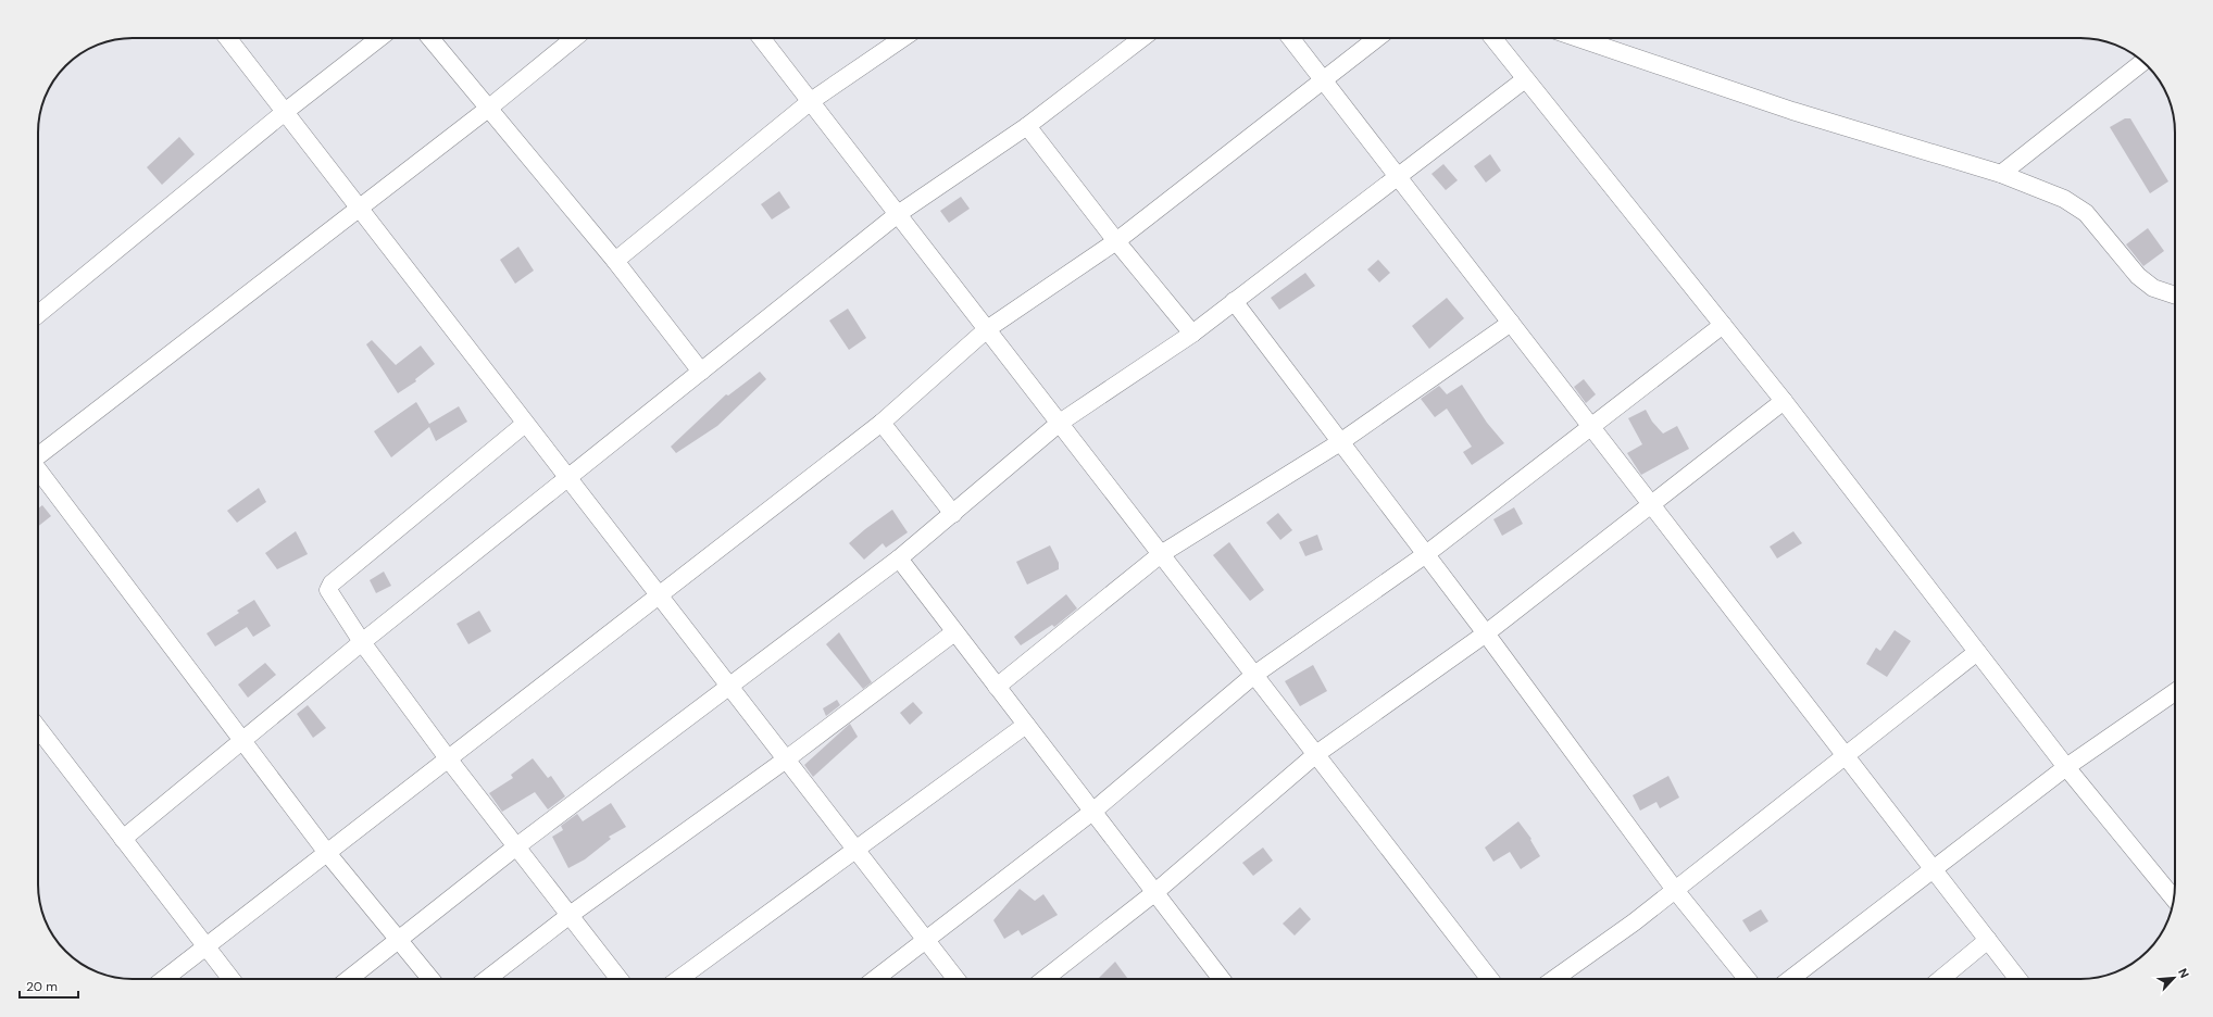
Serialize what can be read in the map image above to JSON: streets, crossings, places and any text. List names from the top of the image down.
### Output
{
  "scale_bar": "20 m",
  "north": "top right"
}
